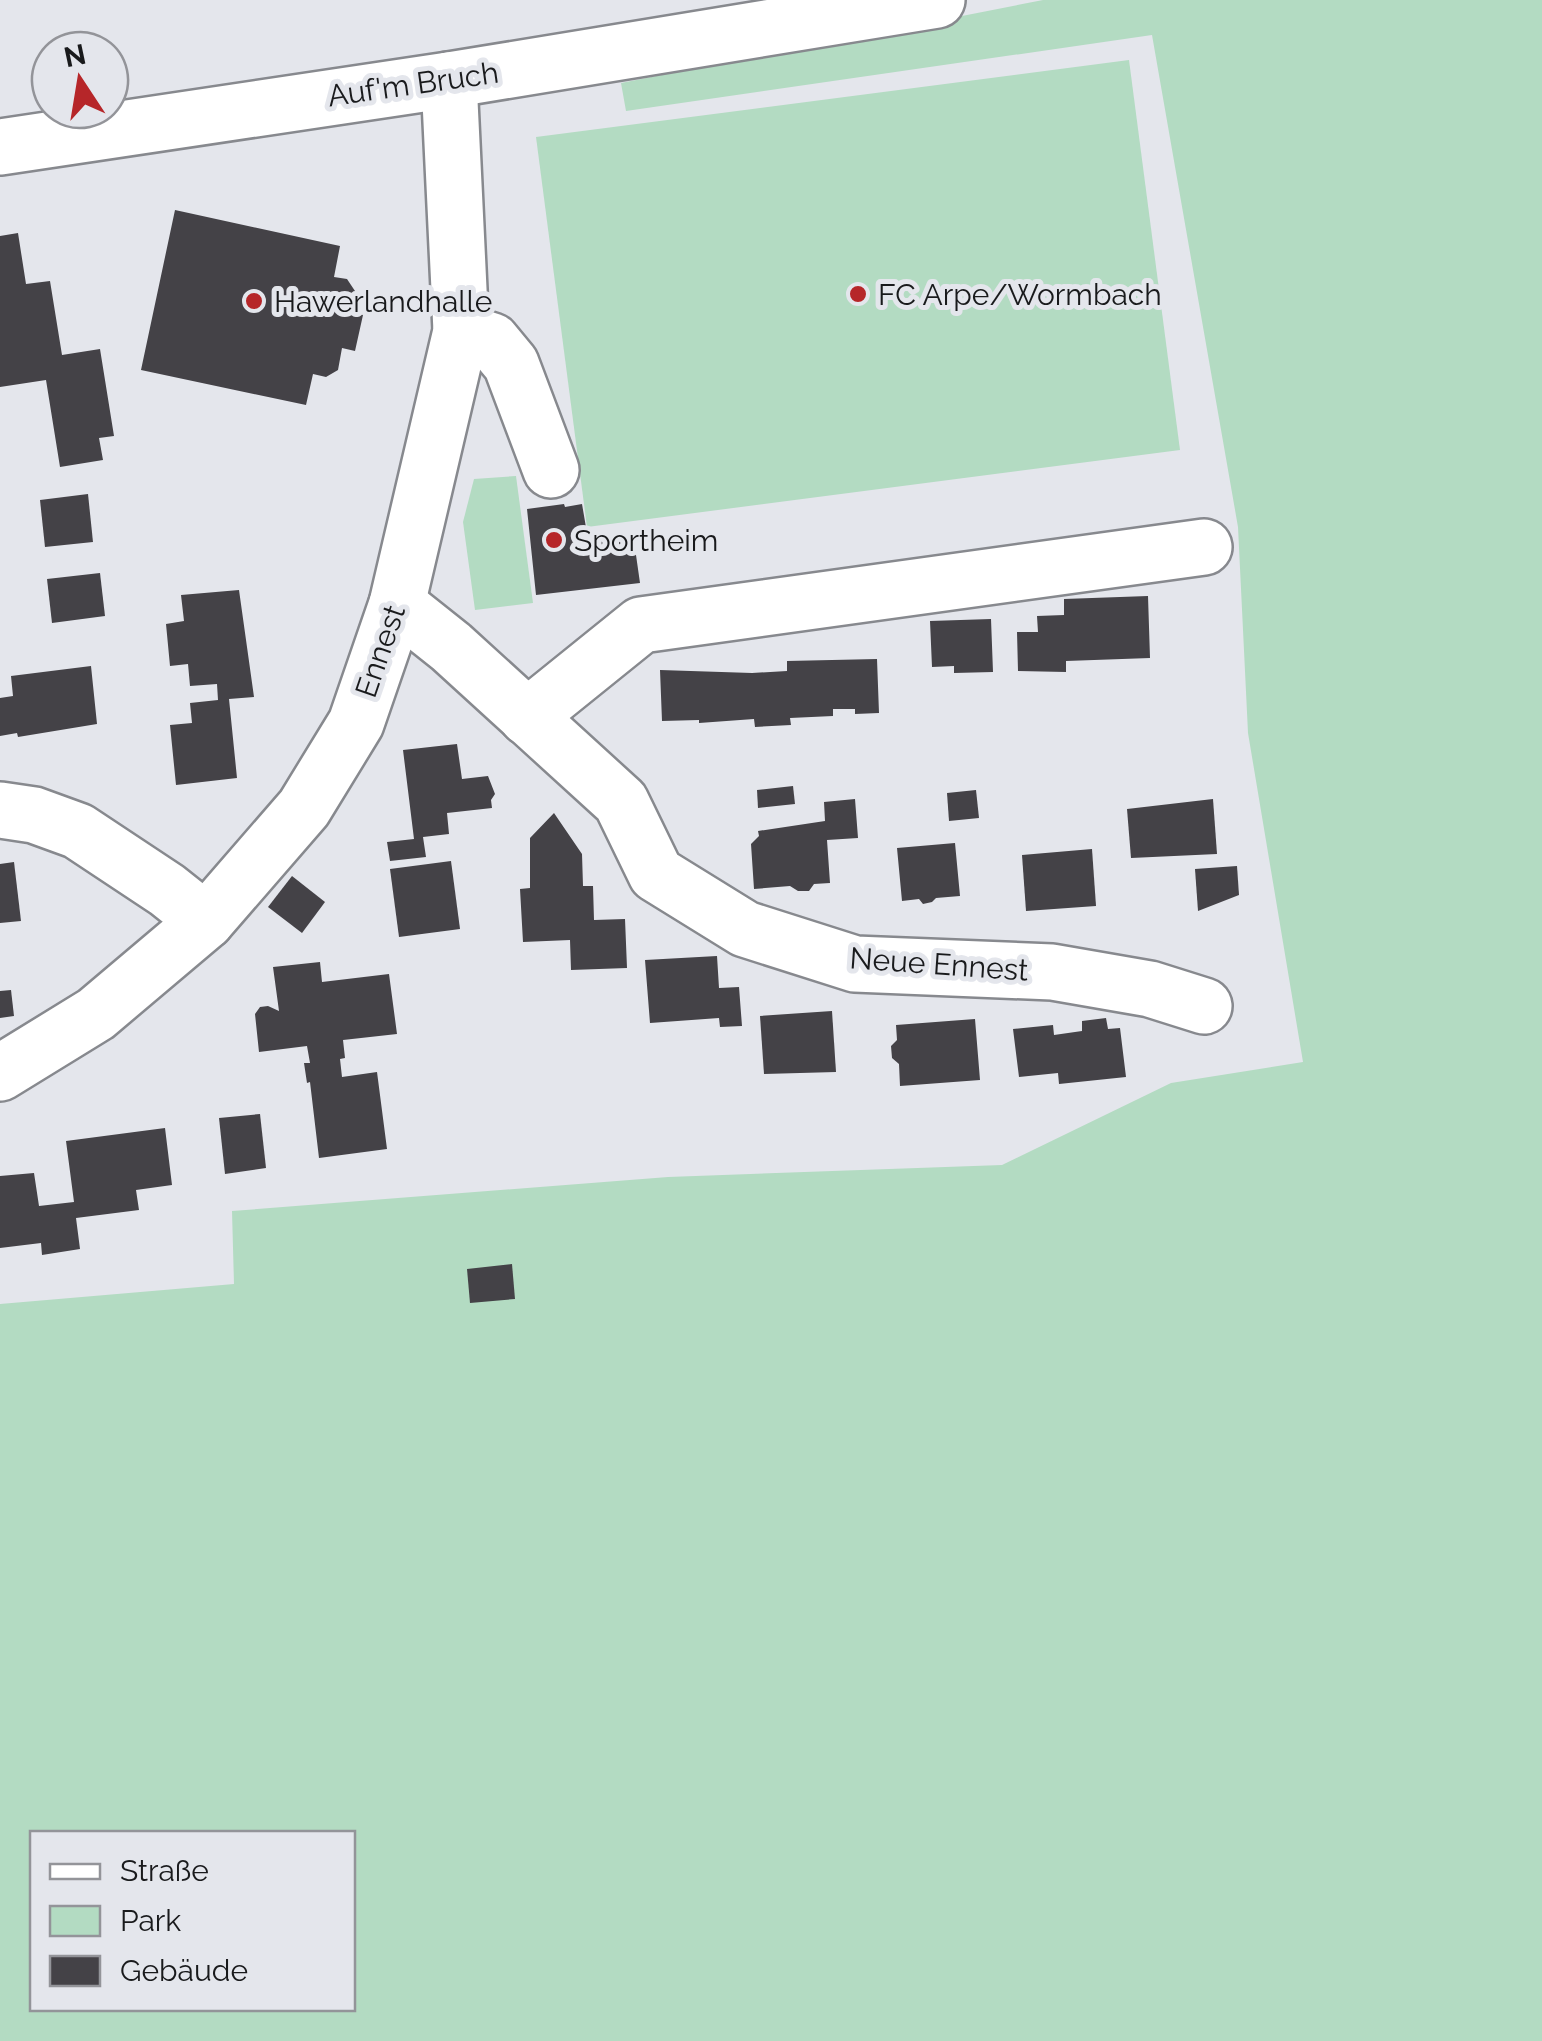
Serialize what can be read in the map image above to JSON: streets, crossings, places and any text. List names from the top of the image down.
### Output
{
  "streets": {
    "street": ["Auf'm Bruch", "Ennest", "Neue Ennest"]
  },
  "crossings": [
    ["Auf'm Bruch", "Ennest"],
    ["Ennest", "Neue Ennest"]
  ],
  "places": ["FC Arpe/Wormbach", "Hawerlandhalle", "Sportheim"],
  "legend": ["Straße", "Park", "Gebäude"],
  "north": "top"
}
